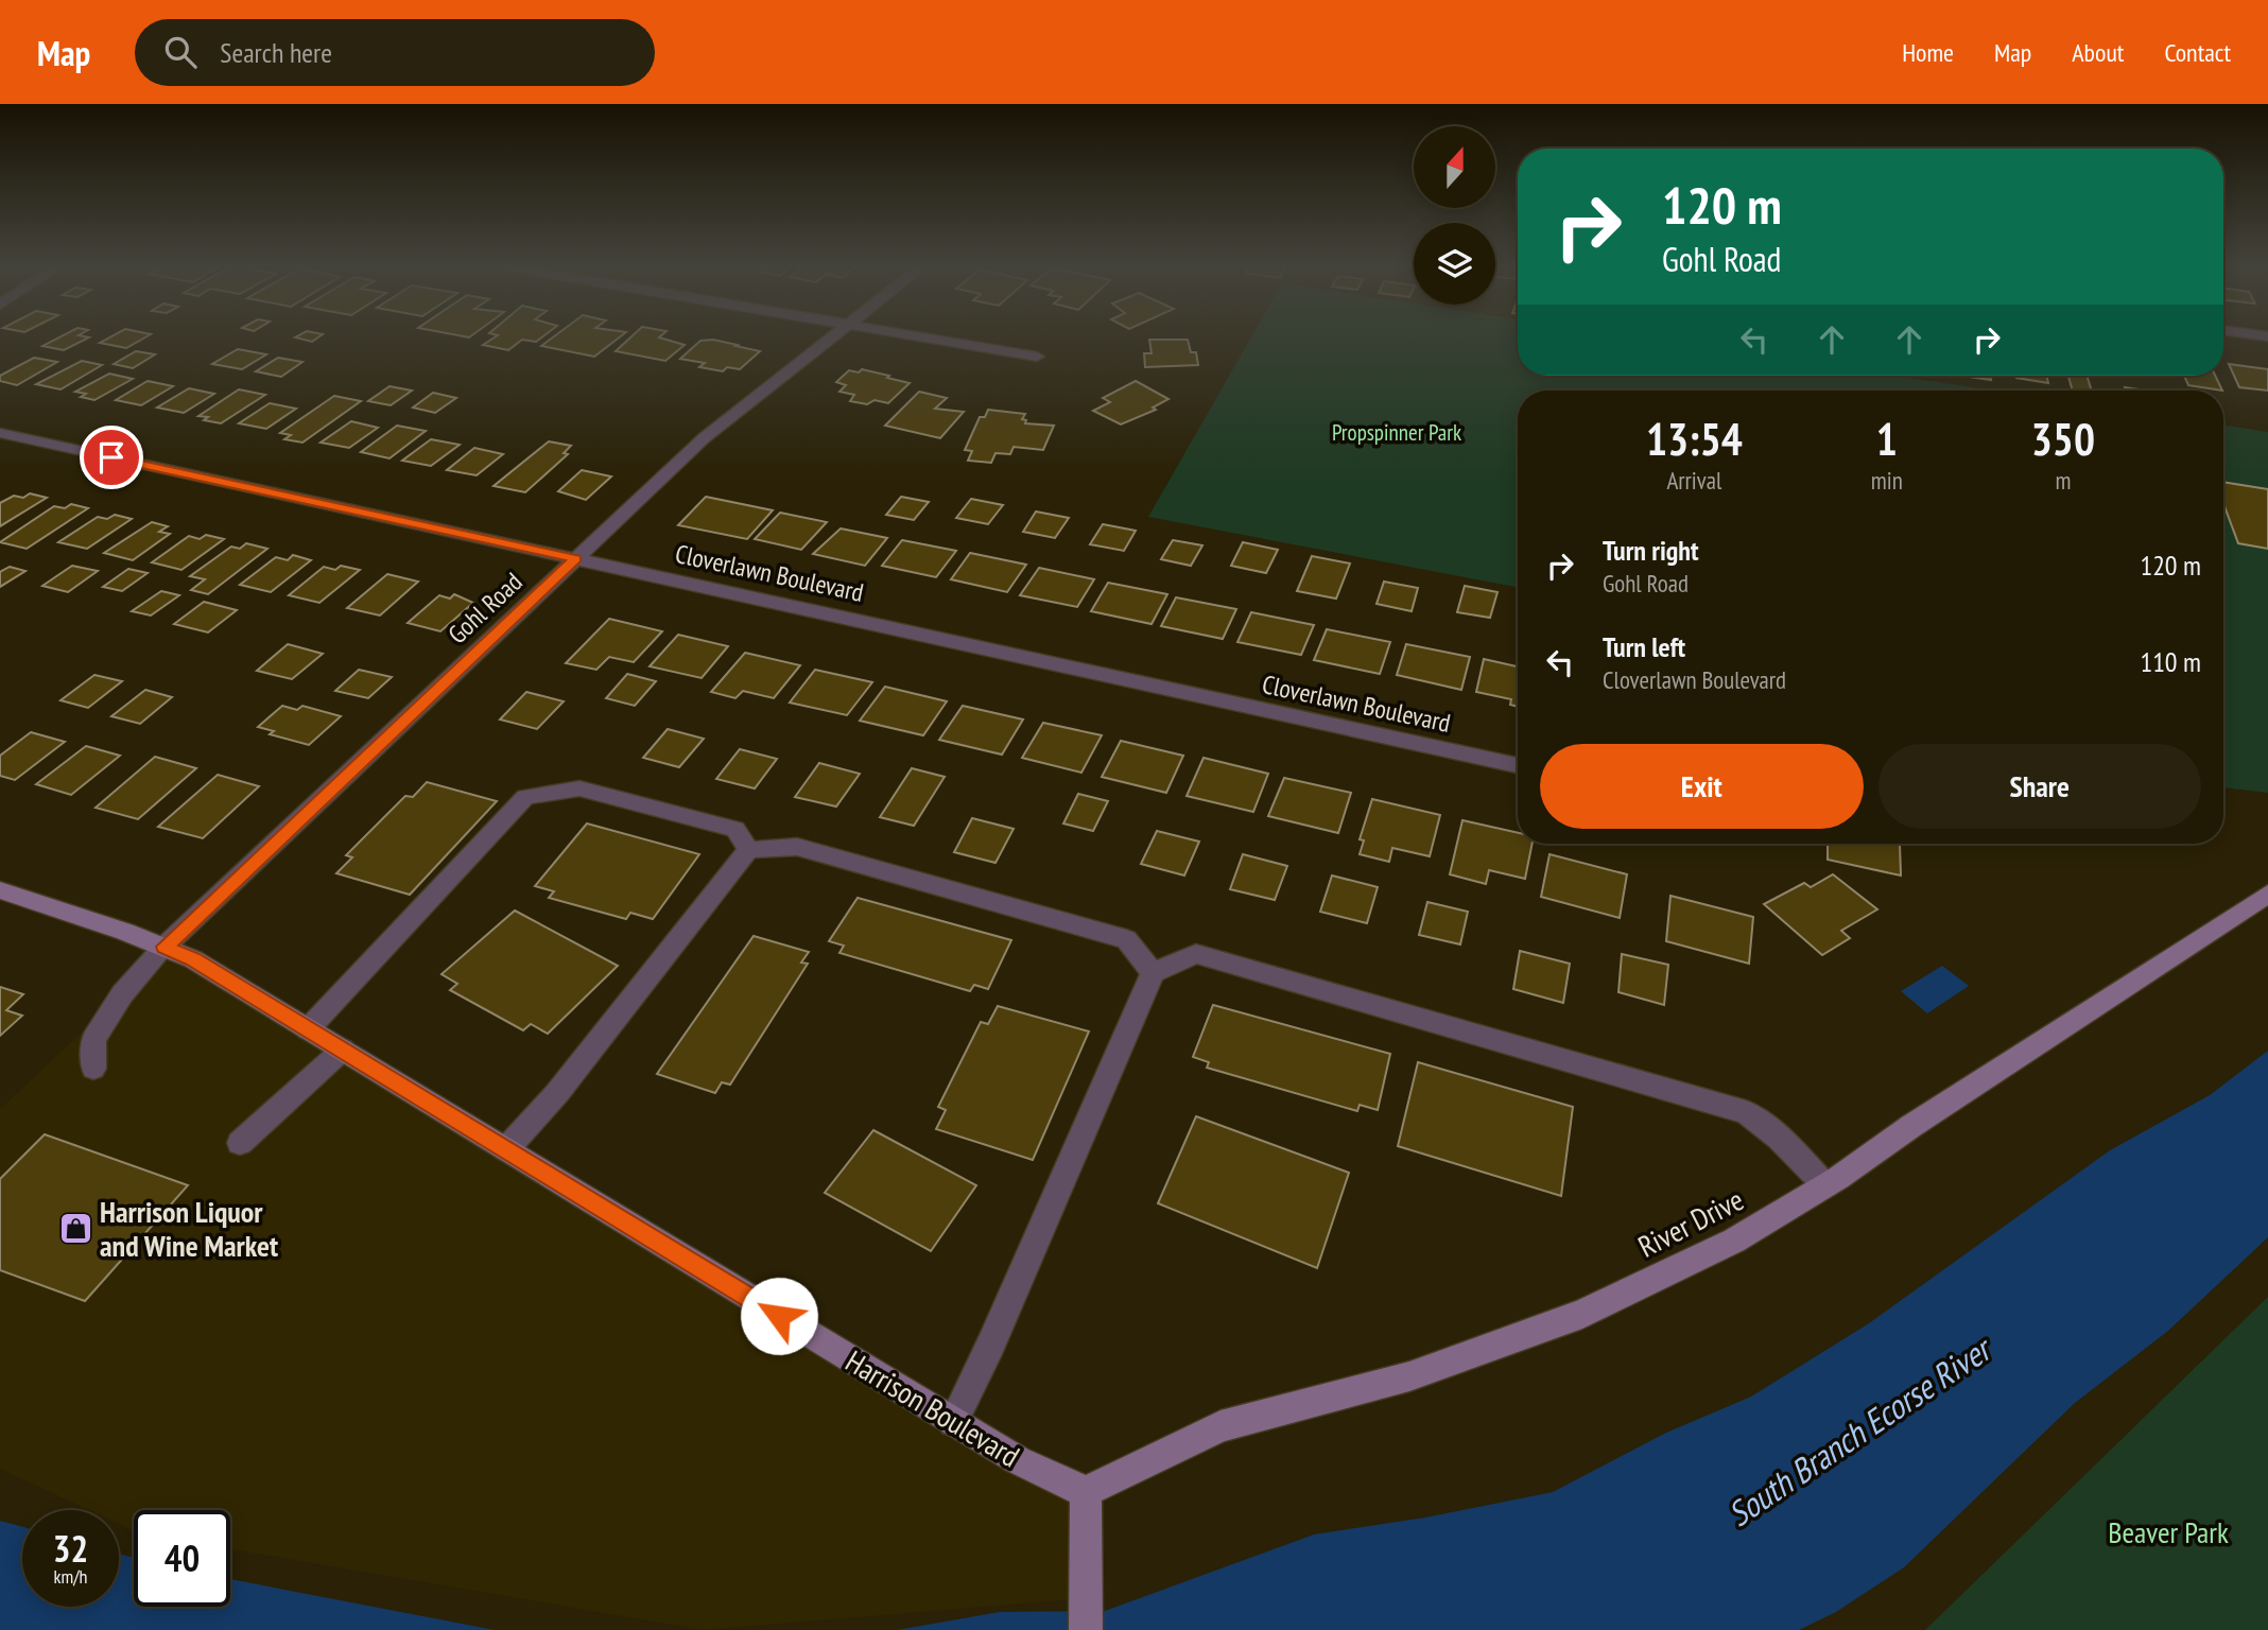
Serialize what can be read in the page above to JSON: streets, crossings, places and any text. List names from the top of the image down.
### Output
{
  "streets": {
    "street": [
      "Cloverlawn Boulevard",
      "Gohl Road",
      "River Drive",
      "Harrison Boulevard"
    ]
  },
  "crossings": [
    ["Cloverlawn Boulevard", "Gohl Road"],
    ["Gohl Road", "Harrison Boulevard"],
    ["River Drive", "Harrison Boulevard"]
  ],
  "water": ["South Branch Ecorse River"],
  "parks": ["Propspinner Park", "Beaver Park"],
  "places": {
    "shop": ["Harrison Liquor and Wine Market"]
  },
  "north": "top",
  "page": {
    "header": "Map",
    "search": "Search here",
    "nav": [
      "Home",
      "Map",
      "About",
      "Contact"
    ],
    "turn": ["120 m", "Gohl Road"],
    "eta": [
      "13:54",
      "Arrival",
      "1",
      "min",
      "350",
      "m"
    ],
    "list": [
      {
        "name": "Turn right",
        "note": "Gohl Road",
        "value": "120 m"
      },
      {
        "name": "Turn left",
        "note": "Cloverlawn Boulevard",
        "value": "110 m"
      }
    ],
    "buttons": ["Exit", "Share"],
    "speed": "32 km/h",
    "limit": "40"
  }
}
